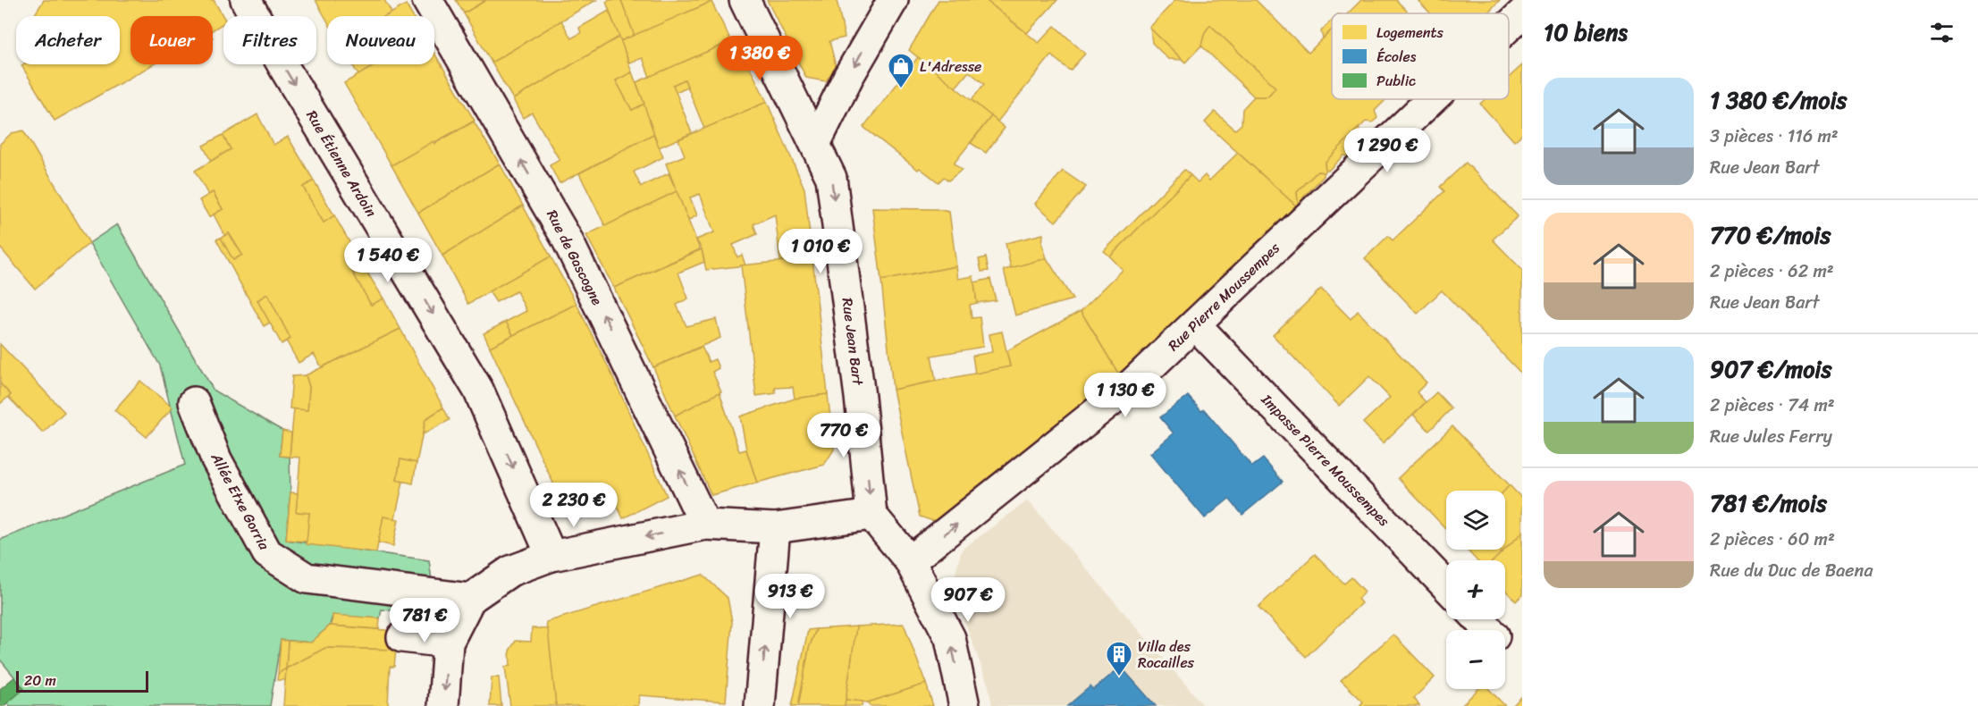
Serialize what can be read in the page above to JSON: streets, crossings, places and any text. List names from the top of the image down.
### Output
{
  "streets": {
    "street": [
      "Rue Étienne Ardoin",
      "Rue de Gascogne",
      "Rue Pierre Moussempes",
      "Rue Jean Bart",
      "Impasse Pierre Moussempes",
      "Allée Etxe Gorria"
    ]
  },
  "crossings": [
    ["Rue Pierre Moussempes", "Impasse Pierre Moussempes"]
  ],
  "one_way": [
    "Rue Étienne Ardoin",
    "Rue de Gascogne",
    "Rue Pierre Moussempes",
    "Rue Jean Bart"
  ],
  "places": {
    "shop": ["L'Adresse"],
    "building": ["Villa des Rocailles"]
  },
  "legend": ["Logements", "Écoles", "Public"],
  "scale_bar": "20 m",
  "page": {
    "heading": "10 biens",
    "chip": [
      "Acheter",
      "Louer",
      "Filtres",
      "Nouveau"
    ],
    "price": [
      "1 380 €",
      "1 290 €",
      "1 010 €",
      "1 540 €",
      "1 130 €",
      "770 €",
      "2 230 €",
      "913 €",
      "907 €",
      "781 €"
    ],
    "list": [
      {
        "name": "1 380 €/mois",
        "note": "3 pièces · 116 m² · Rue Jean Bart"
      },
      {
        "name": "770 €/mois",
        "note": "2 pièces · 62 m² · Rue Jean Bart"
      },
      {
        "name": "907 €/mois",
        "note": "2 pièces · 74 m² · Rue Jules Ferry"
      },
      {
        "name": "781 €/mois",
        "note": "2 pièces · 60 m² · Rue du Duc de Baena"
      }
    ],
    "map_buttons": ["+", "−"],
    "scale": "20 m"
  }
}
